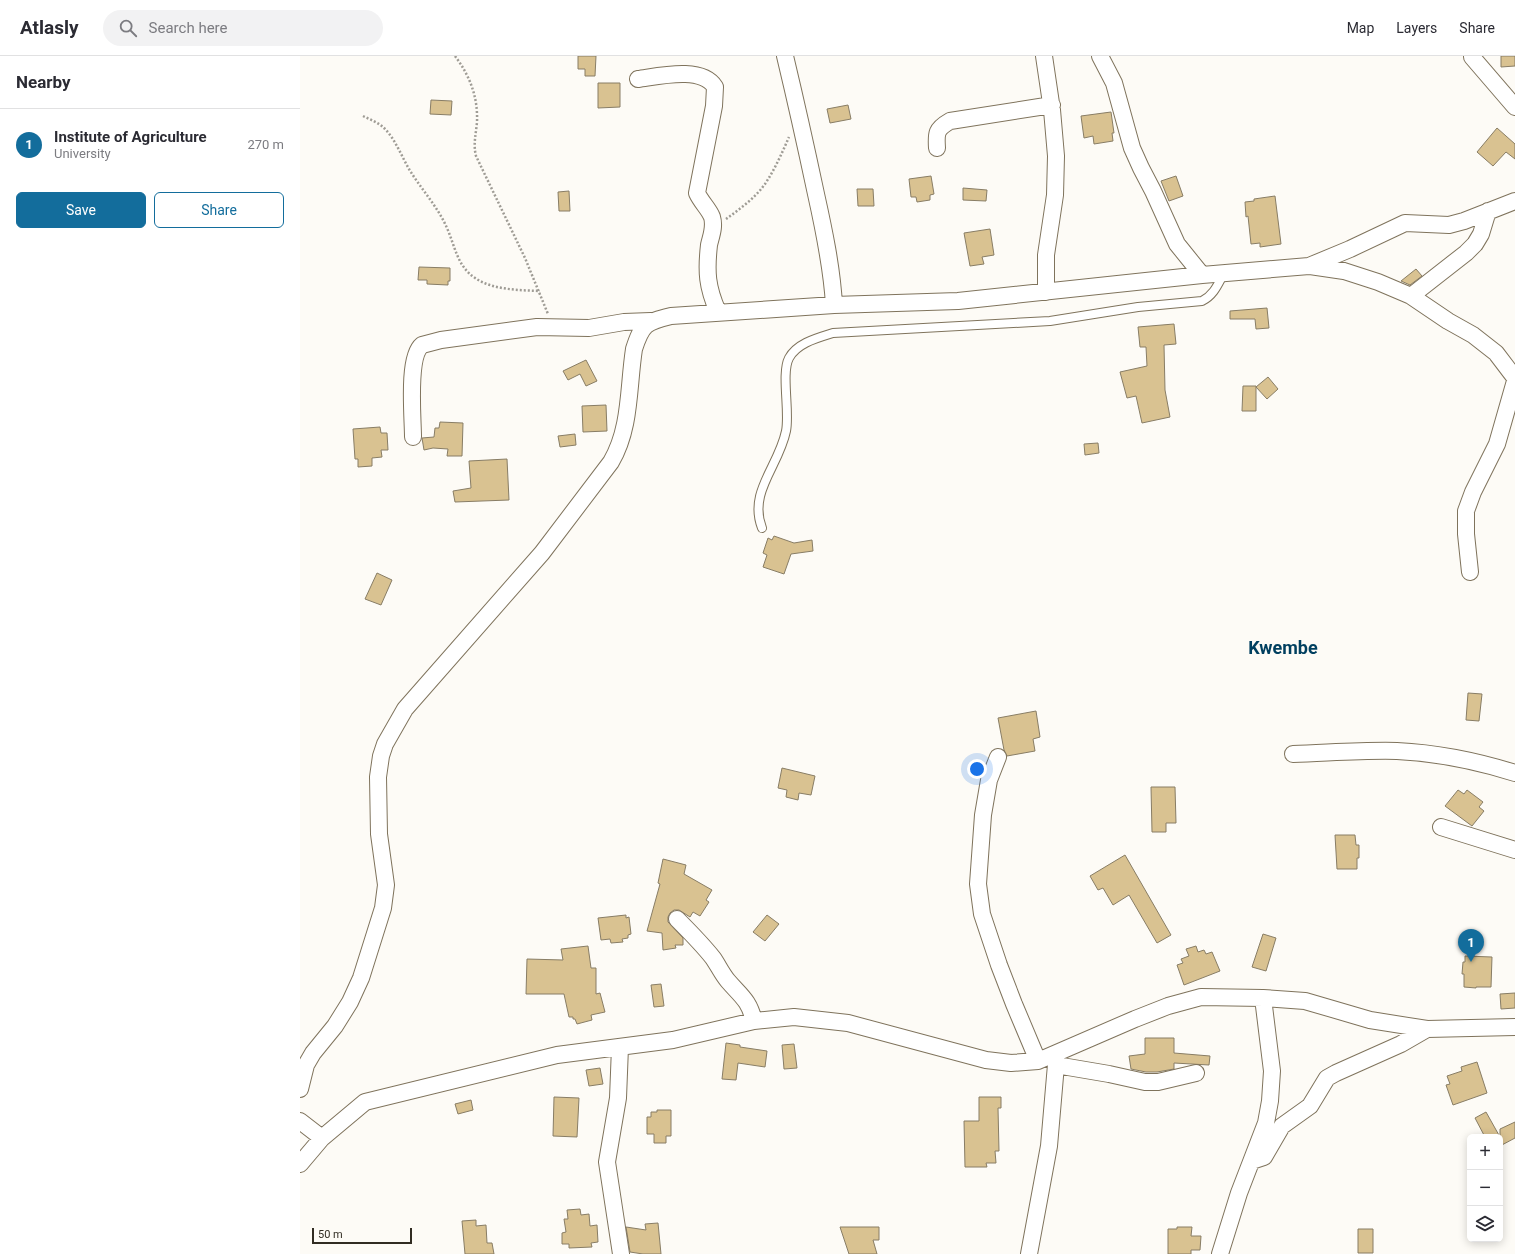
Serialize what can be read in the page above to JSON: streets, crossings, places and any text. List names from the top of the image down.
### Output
{
  "districts": ["Kwembe"],
  "scale_bar": "50 m",
  "page": {
    "header": "Atlasly",
    "search": "Search here",
    "nav": ["Map", "Layers", "Share"],
    "heading": "Nearby",
    "list": [
      {
        "mark": "1",
        "name": "Institute of Agriculture",
        "note": "University",
        "value": "270 m"
      }
    ],
    "buttons": ["Save", "Share"],
    "pins": "1",
    "map_buttons": ["+", "−"],
    "scale": "50 m"
  }
}
